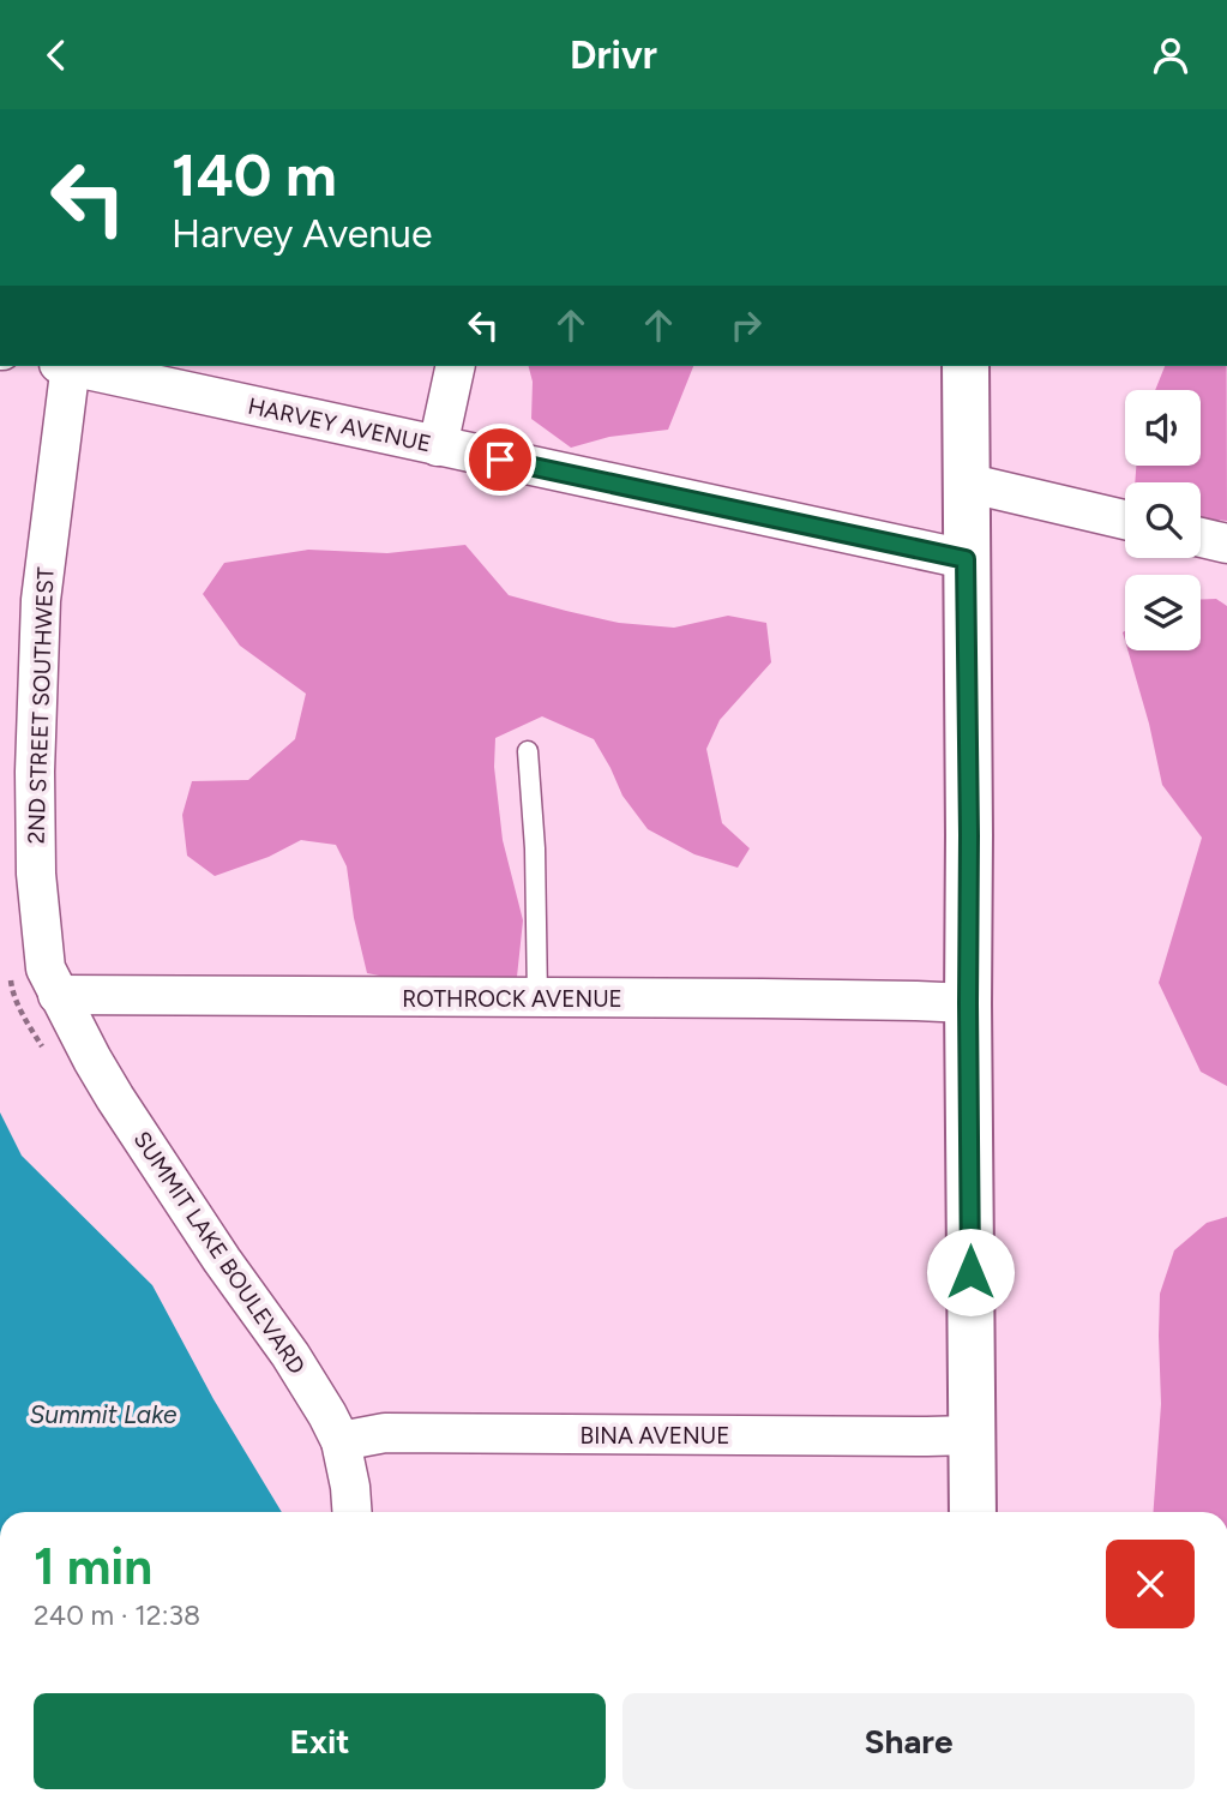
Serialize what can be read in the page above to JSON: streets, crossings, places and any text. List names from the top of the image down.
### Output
{
  "streets": {
    "street": [
      "HARVEY AVENUE",
      "2ND STREET SOUTHWEST",
      "ROTHROCK AVENUE",
      "SUMMIT LAKE BOULEVARD",
      "BINA AVENUE"
    ]
  },
  "crossings": [
    ["2ND STREET SOUTHWEST", "ROTHROCK AVENUE"],
    ["2ND STREET SOUTHWEST", "SUMMIT LAKE BOULEVARD"],
    ["ROTHROCK AVENUE", "SUMMIT LAKE BOULEVARD"],
    ["SUMMIT LAKE BOULEVARD", "BINA AVENUE"]
  ],
  "water": ["Summit Lake"],
  "page": {
    "header": "Drivr",
    "turn": ["140 m", "Harvey Avenue"],
    "heading": ["1 min", "240 m · 12:38"],
    "buttons": ["Exit", "Share"]
  }
}
